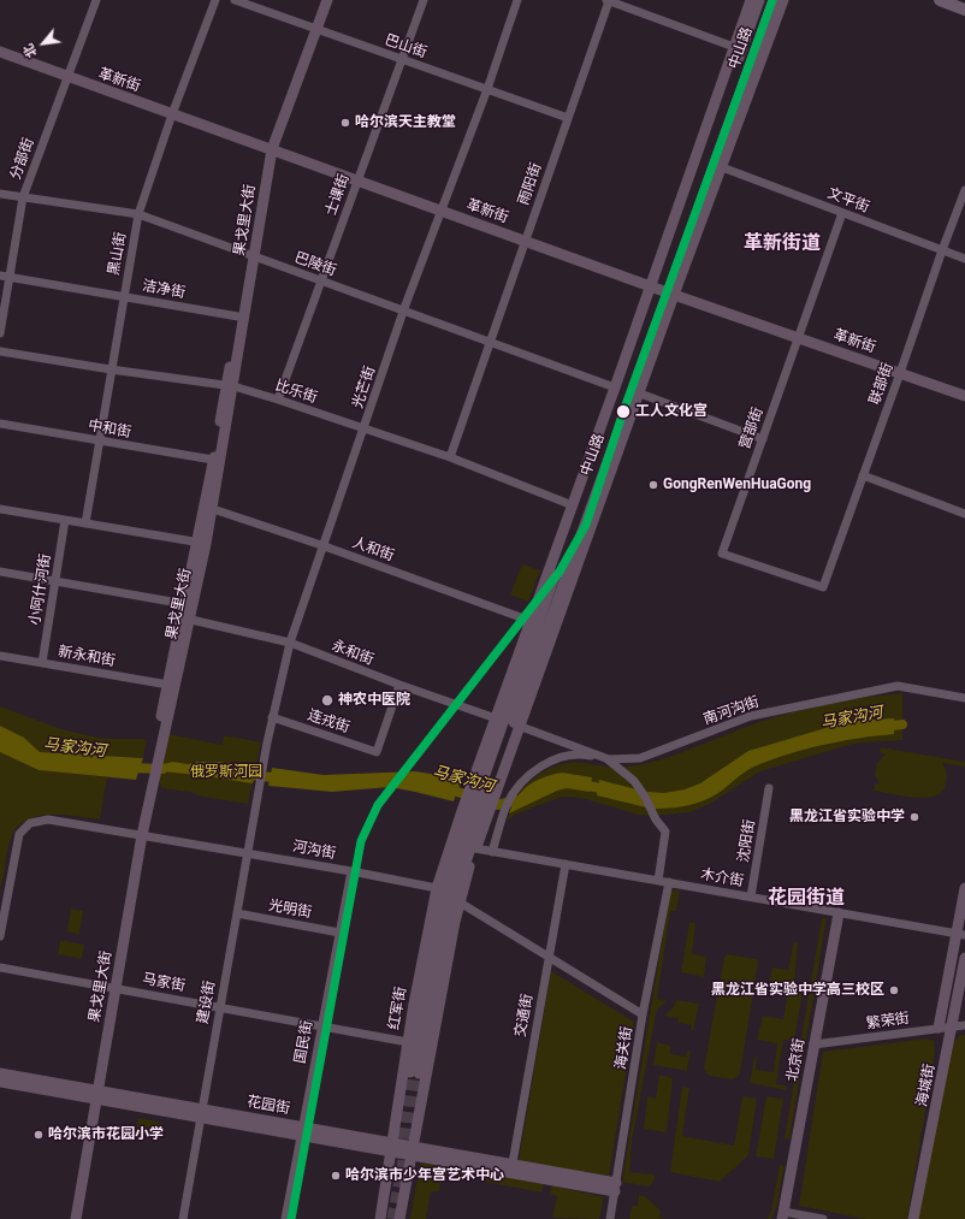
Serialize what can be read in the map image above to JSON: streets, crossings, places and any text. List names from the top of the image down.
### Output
{
  "streets": {
    "main road": [
      "中山路",
      "革新街",
      "果戈里大街",
      "红军街",
      "北京街",
      "海城街",
      "花园街"
    ],
    "street": [
      "巴山街",
      "分部街",
      "雨阳街",
      "士课街",
      "文平街",
      "黑山街",
      "巴陵街",
      "洁净街",
      "联部街",
      "光芒街",
      "比乐街",
      "营部街",
      "中和街",
      "人和街",
      "小阿什河街",
      "永和街",
      "新永和街",
      "南河沟街",
      "连戎街",
      "沈阳街",
      "河沟街",
      "木介街",
      "光明街",
      "马家街",
      "建设街",
      "交通街",
      "繁荣街",
      "国民街",
      "海关街"
    ]
  },
  "crossings": [
    ["巴山街", "雨阳街"],
    ["巴山街", "士课街"],
    ["巴山街", "果戈里大街"],
    ["巴山街", "光芒街"],
    ["中山路", "革新街"],
    ["中山路", "永和街"],
    ["中山路", "南河沟街"],
    ["中山路", "红军街"],
    ["革新街", "分部街"],
    ["革新街", "雨阳街"],
    ["革新街", "士课街"],
    ["革新街", "果戈里大街"],
    ["革新街", "黑山街"],
    ["革新街", "联部街"],
    ["革新街", "光芒街"],
    ["革新街", "营部街"],
    ["分部街", "巴陵街"],
    ["分部街", "洁净街"],
    ["雨阳街", "巴陵街"],
    ["雨阳街", "比乐街"],
    ["士课街", "巴陵街"],
    ["士课街", "比乐街"],
    ["文平街", "联部街"],
    ["文平街", "营部街"],
    ["果戈里大街", "巴陵街"],
    ["果戈里大街", "洁净街"],
    ["果戈里大街", "比乐街"],
    ["果戈里大街", "中和街"],
    ["果戈里大街", "人和街"],
    ["果戈里大街", "永和街"],
    ["果戈里大街", "新永和街"],
    ["果戈里大街", "河沟街"],
    ["果戈里大街", "马家街"],
    ["果戈里大街", "花园街"],
    ["黑山街", "巴陵街"],
    ["黑山街", "洁净街"],
    ["黑山街", "比乐街"],
    ["黑山街", "中和街"],
    ["巴陵街", "光芒街"],
    ["联部街", "营部街"],
    ["光芒街", "比乐街"],
    ["光芒街", "人和街"],
    ["光芒街", "永和街"],
    ["光芒街", "连戎街"],
    ["光芒街", "建设街"],
    ["小阿什河街", "新永和街"],
    ["永和街", "南河沟街"],
    ["永和街", "连戎街"],
    ["沈阳街", "木介街"],
    ["河沟街", "建设街"],
    ["河沟街", "红军街"],
    ["河沟街", "交通街"],
    ["河沟街", "国民街"],
    ["河沟街", "海关街"],
    ["木介街", "交通街"],
    ["木介街", "海关街"],
    ["木介街", "北京街"],
    ["光明街", "建设街"],
    ["光明街", "国民街"],
    ["马家街", "建设街"],
    ["马家街", "红军街"],
    ["马家街", "国民街"],
    ["建设街", "花园街"],
    ["红军街", "花园街"],
    ["交通街", "花园街"],
    ["繁荣街", "北京街"],
    ["繁荣街", "海城街"],
    ["国民街", "花园街"],
    ["海关街", "花园街"]
  ],
  "districts": ["革新街道", "花园街道"],
  "water": ["马家沟河"],
  "parks": ["俄罗斯河园"],
  "places": [
    "哈尔滨天主教堂",
    "工人文化宫",
    "GongRenWenHuaGong",
    "神农中医院",
    "黑龙江省实验中学",
    "黑龙江省实验中学高三校区",
    "哈尔滨市花园小学",
    "哈尔滨市少年宫艺术中心"
  ],
  "north": "bottom left"
}
